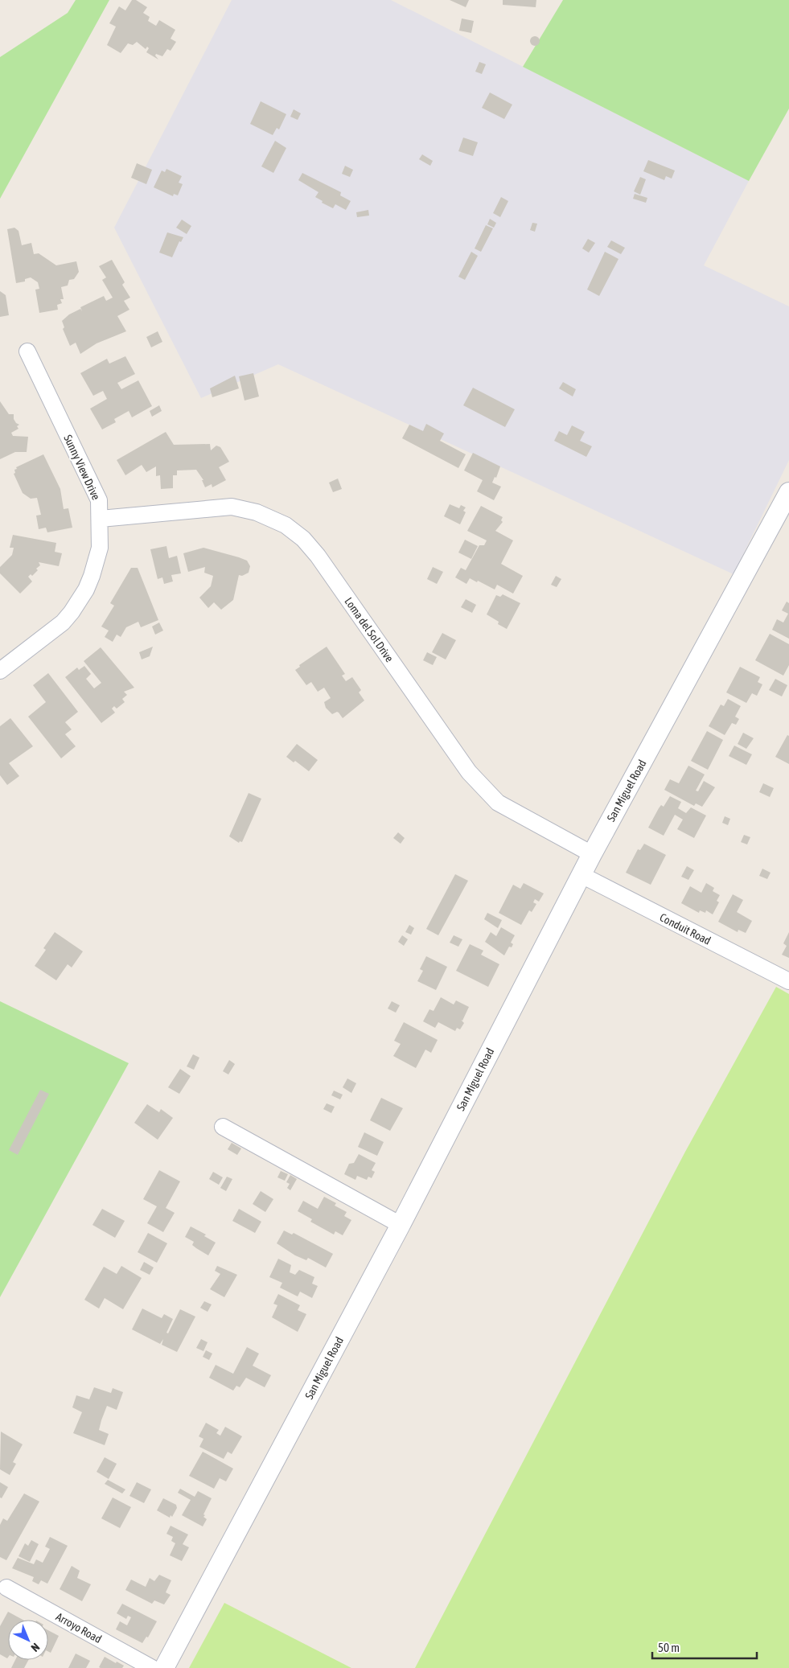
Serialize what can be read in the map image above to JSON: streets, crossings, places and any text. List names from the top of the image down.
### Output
{
  "streets": {
    "street": [
      "Sunny View Drive",
      "Loma del Sol Drive",
      "San Miguel Road",
      "Conduit Road",
      "Arroyo Road"
    ]
  },
  "crossings": [
    ["Sunny View Drive", "Loma del Sol Drive"],
    ["Loma del Sol Drive", "San Miguel Road"],
    ["San Miguel Road", "Conduit Road"]
  ],
  "scale_bar": "50 m",
  "north": "bottom right"
}
